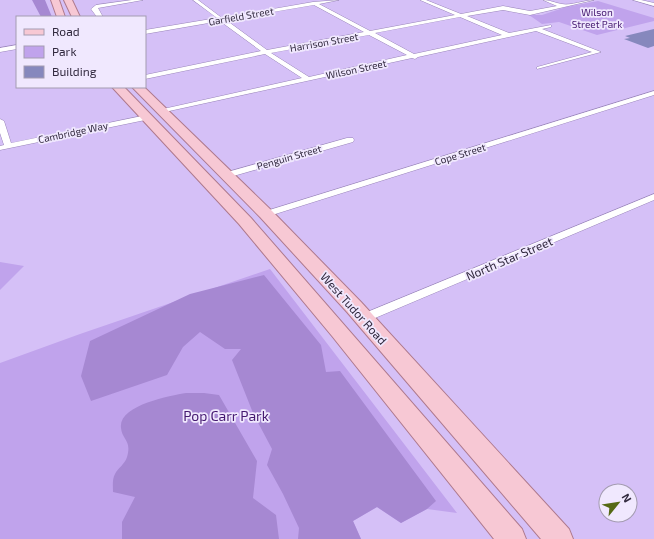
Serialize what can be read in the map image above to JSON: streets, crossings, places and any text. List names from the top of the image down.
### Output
{
  "streets": {
    "main road": ["West Tudor Road"],
    "street": [
      "Garfield Street",
      "Harrison Street",
      "Wilson Street",
      "Cambridge Way",
      "Cope Street",
      "Penguin Street",
      "North Star Street"
    ]
  },
  "crossings": [
    ["Wilson Street", "Cambridge Way"],
    ["Wilson Street", "West Tudor Road"],
    ["Cambridge Way", "West Tudor Road"],
    ["Cope Street", "West Tudor Road"],
    ["Penguin Street", "West Tudor Road"],
    ["North Star Street", "West Tudor Road"]
  ],
  "parks": ["Wilson Street Park", "Pop Carr Park"],
  "legend": ["Road", "Park", "Building"],
  "north": "top right"
}
